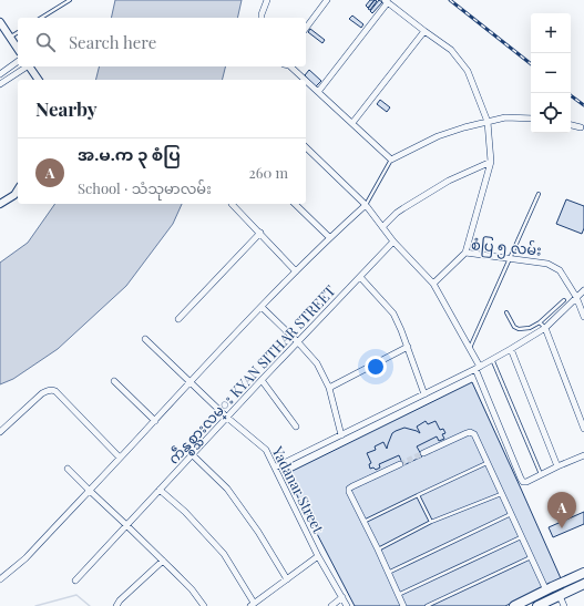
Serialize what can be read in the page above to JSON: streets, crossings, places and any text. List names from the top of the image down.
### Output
{
  "streets": {
    "street": ["စံပြ ၅ လမ်း", "ကဵန္စစ္သားလမ္း KYAN SITHAR STREET", "Yadanar Street"]
  },
  "crossings": [
    ["ကဵန္စစ္သားလမ္း KYAN SITHAR STREET", "Yadanar Street"]
  ],
  "page": {
    "map_buttons": ["+", "−"],
    "search": "Search here",
    "heading": "Nearby",
    "list": [
      {
        "mark": "A",
        "name": "အ.မ.က ၃ စံပြ",
        "note": "School · သံသုမာလမ်း",
        "value": "260 m"
      }
    ],
    "pins": "A"
  }
}
